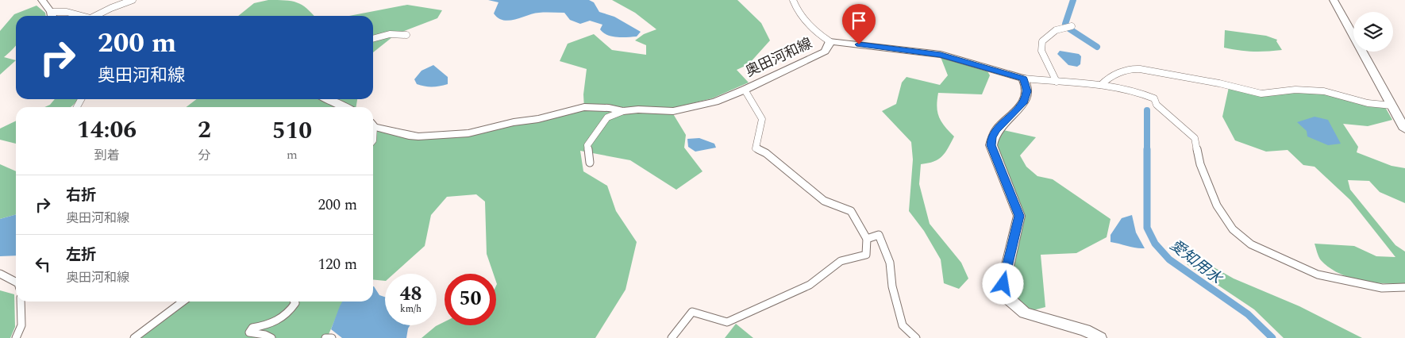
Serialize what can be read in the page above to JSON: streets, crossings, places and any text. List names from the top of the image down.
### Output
{
  "streets": {
    "main road": ["奥田河和線"]
  },
  "water": ["愛知用水"],
  "page": {
    "turn": ["200 m", "奥田河和線"],
    "eta": [
      "14:06",
      "到着",
      "2",
      "分",
      "510",
      "m"
    ],
    "list": [
      {
        "name": "右折",
        "note": "奥田河和線",
        "value": "200 m"
      },
      {
        "name": "左折",
        "note": "奥田河和線",
        "value": "120 m"
      }
    ],
    "speed": "48 km/h",
    "limit": "50"
  }
}
